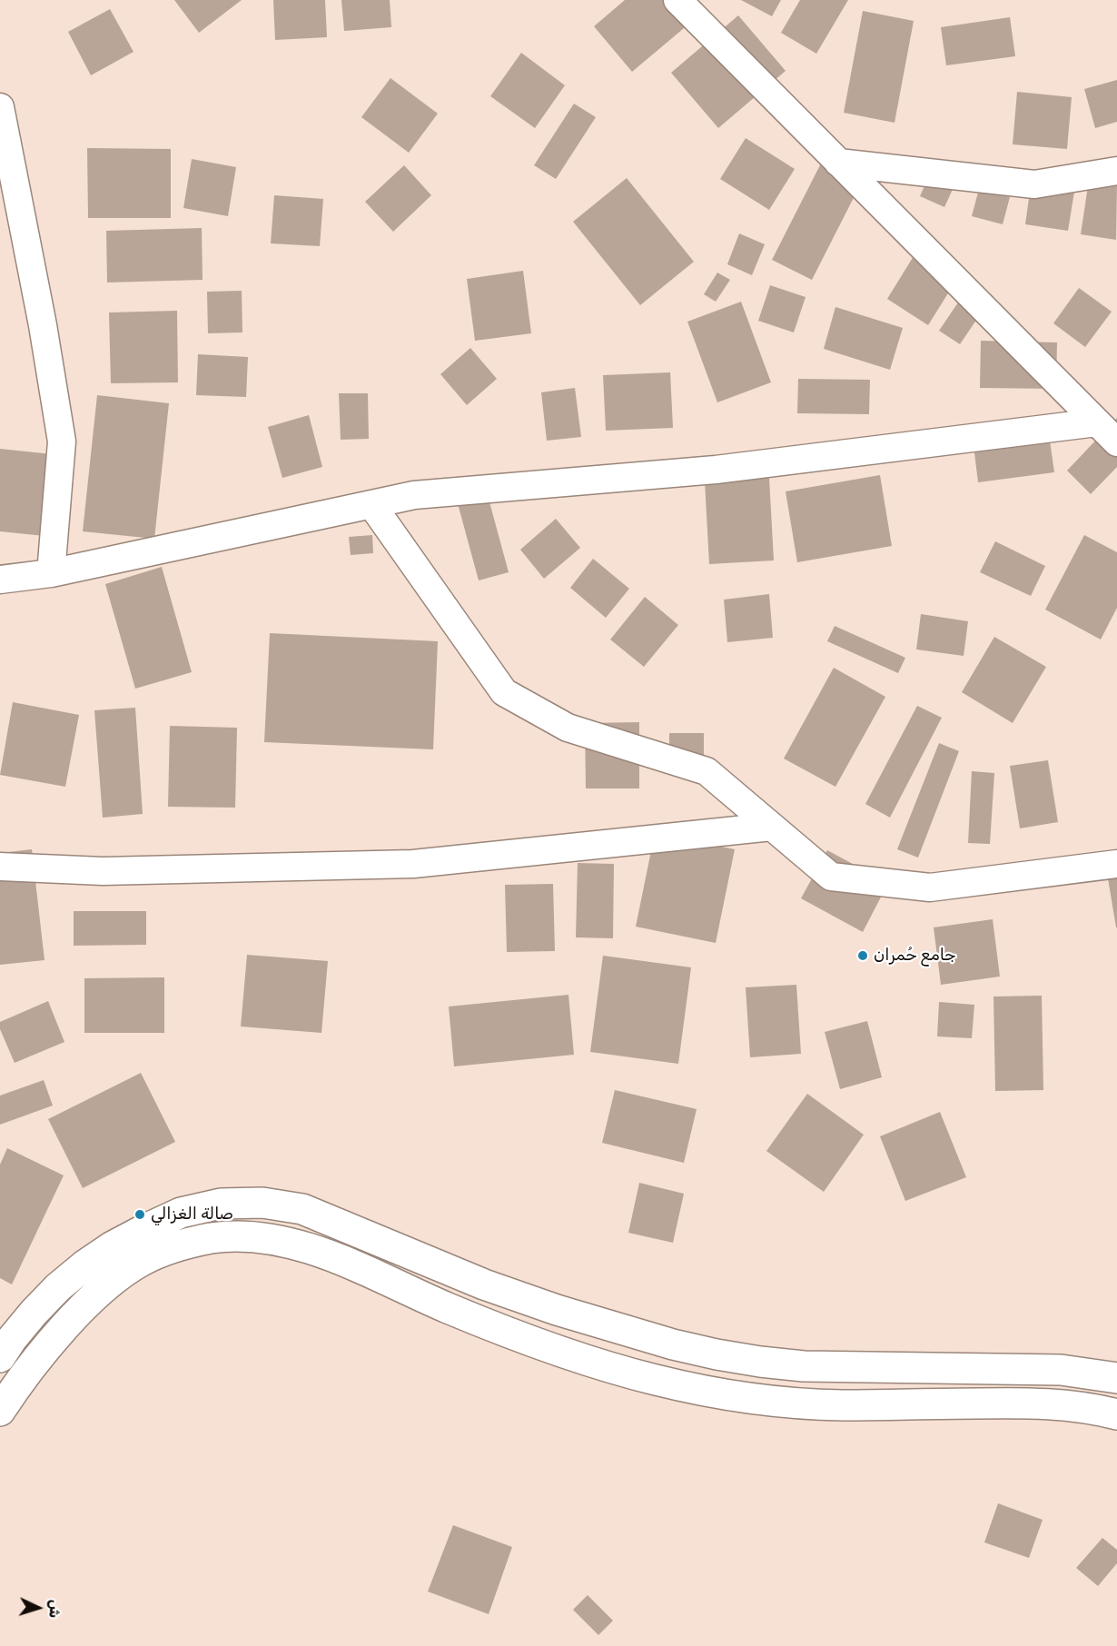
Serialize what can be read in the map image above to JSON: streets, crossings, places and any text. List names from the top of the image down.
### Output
{
  "places": ["جامع حُمران", "صالة الغزالي"],
  "north": "right"
}
